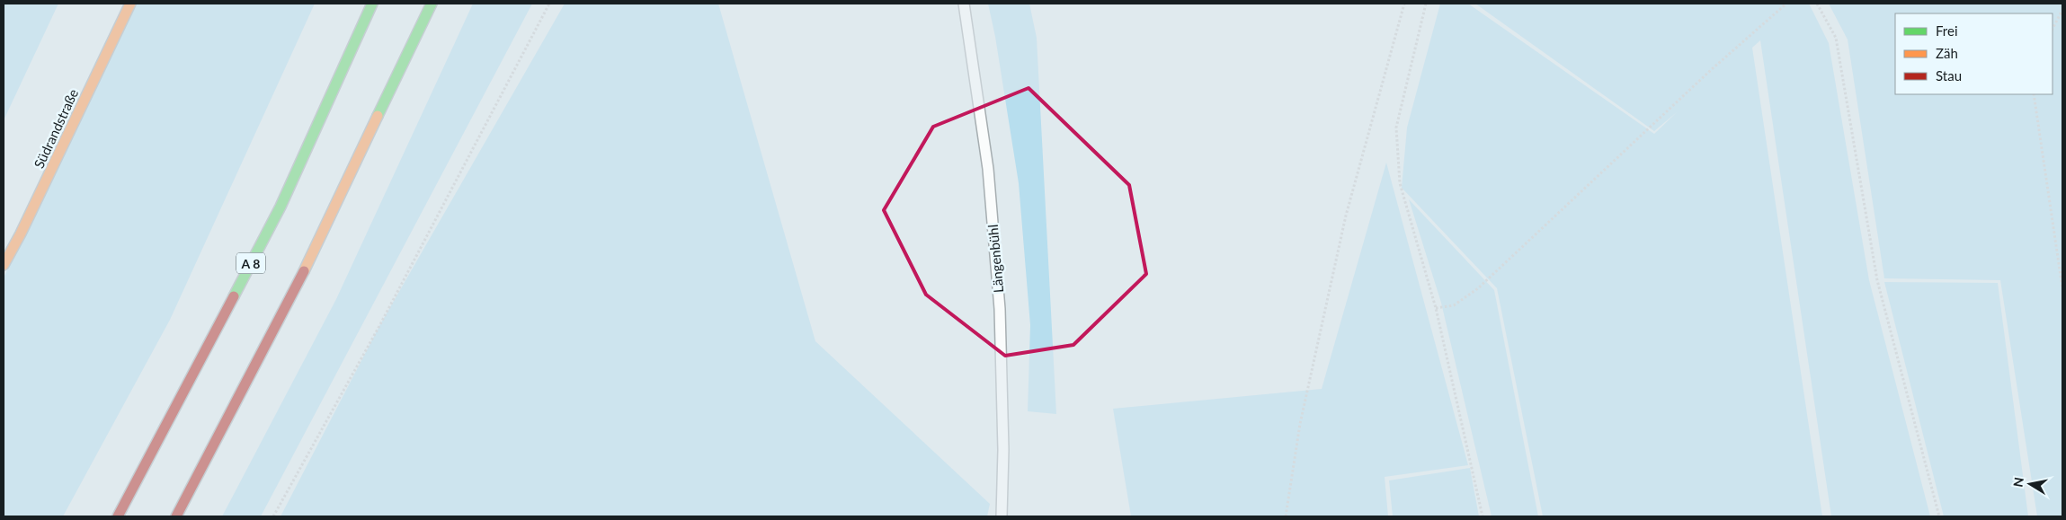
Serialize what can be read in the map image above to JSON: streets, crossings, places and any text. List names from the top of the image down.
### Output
{
  "streets": {
    "main road": ["Südrandstraße", "A 8"],
    "lane": ["Längenbühl"]
  },
  "legend": ["Frei", "Zäh", "Stau"],
  "north": "left"
}
